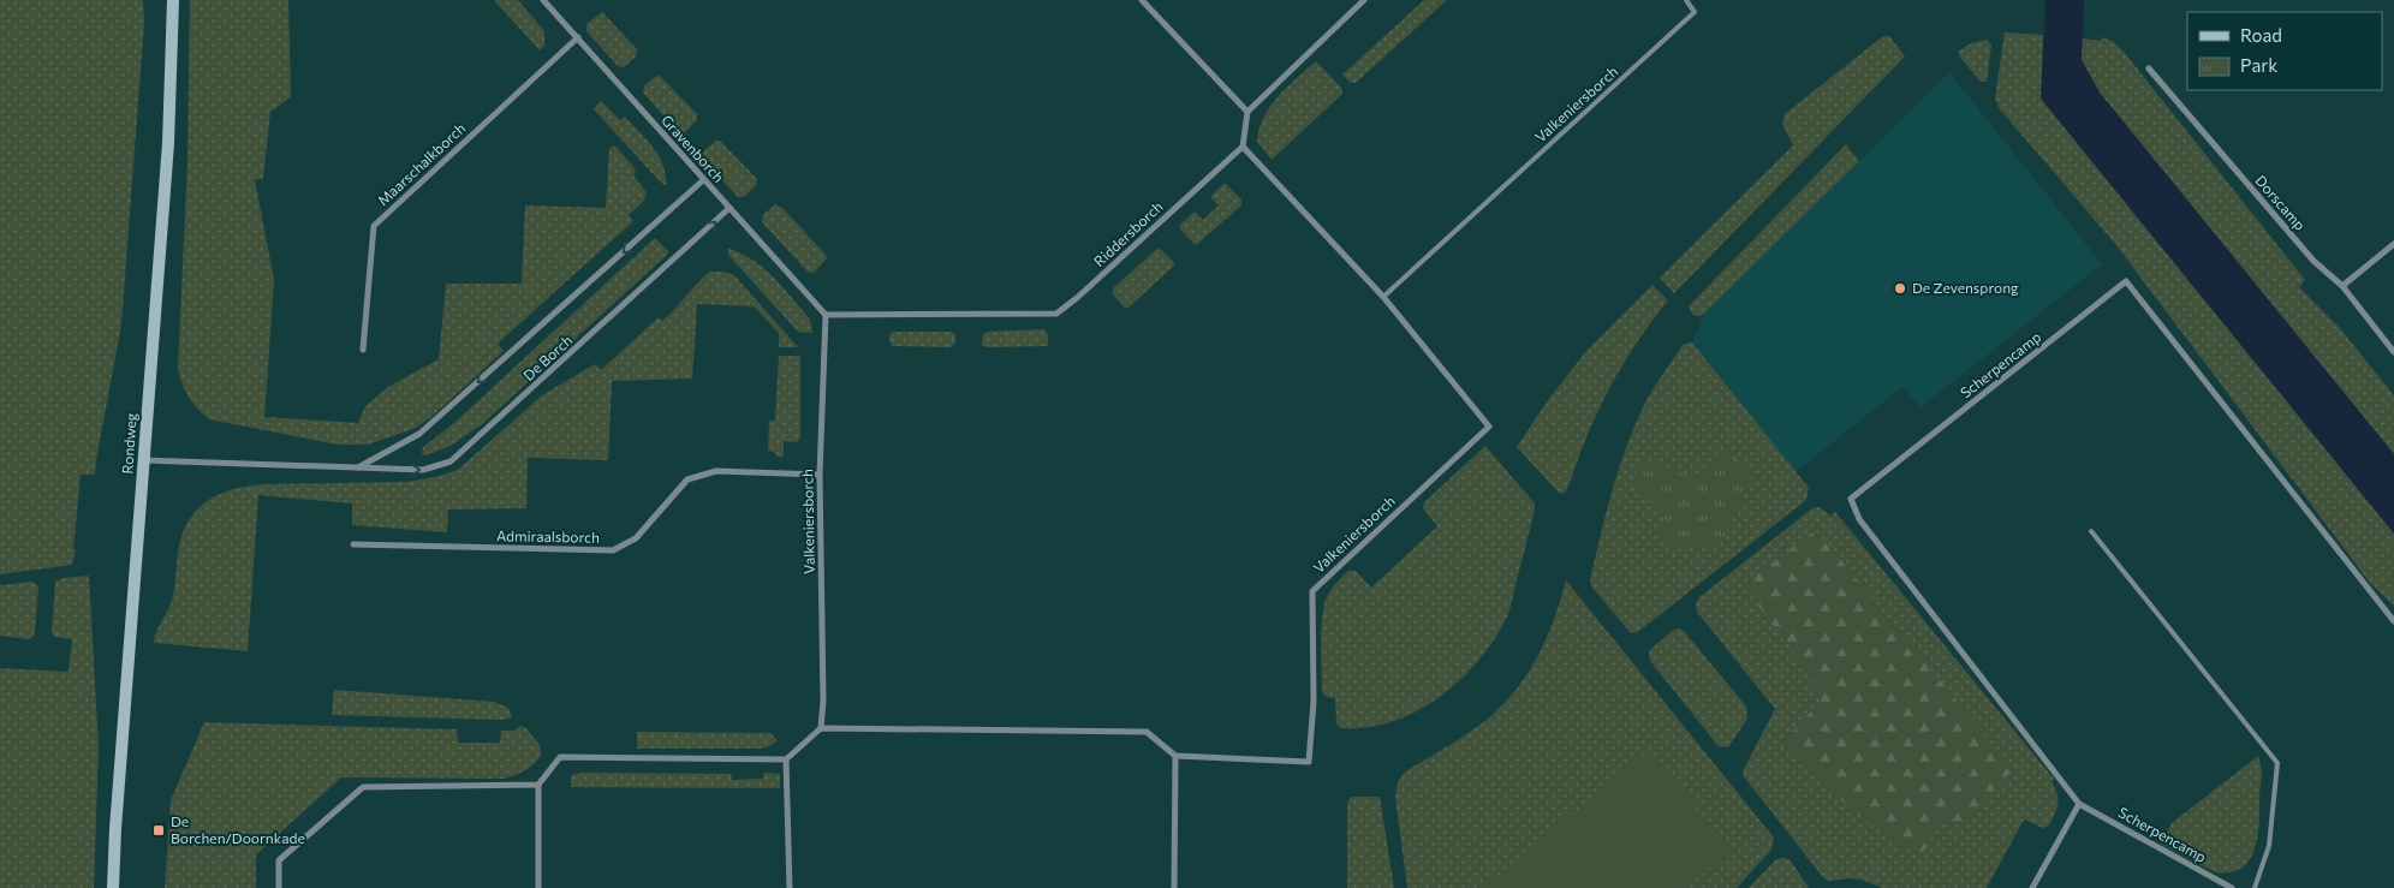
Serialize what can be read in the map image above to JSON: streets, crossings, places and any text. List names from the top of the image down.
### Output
{
  "streets": {
    "main road": ["Rondweg"],
    "street": [
      "Valkeniersborch",
      "Gravenborch",
      "Maarschalkborch",
      "Dorscamp",
      "Riddersborch",
      "De Borch",
      "Scherpencamp",
      "Admiraalsborch"
    ]
  },
  "crossings": [
    ["Valkeniersborch", "Gravenborch"],
    ["Valkeniersborch", "Riddersborch"],
    ["Valkeniersborch", "Admiraalsborch"],
    ["Gravenborch", "Maarschalkborch"],
    ["Gravenborch", "Riddersborch"],
    ["Gravenborch", "De Borch"],
    ["De Borch", "Rondweg"]
  ],
  "places": {
    "other": ["De Zevensprong"],
    "transit": ["De Borchen/Doornkade"]
  },
  "legend": ["Road", "Park"]
}
